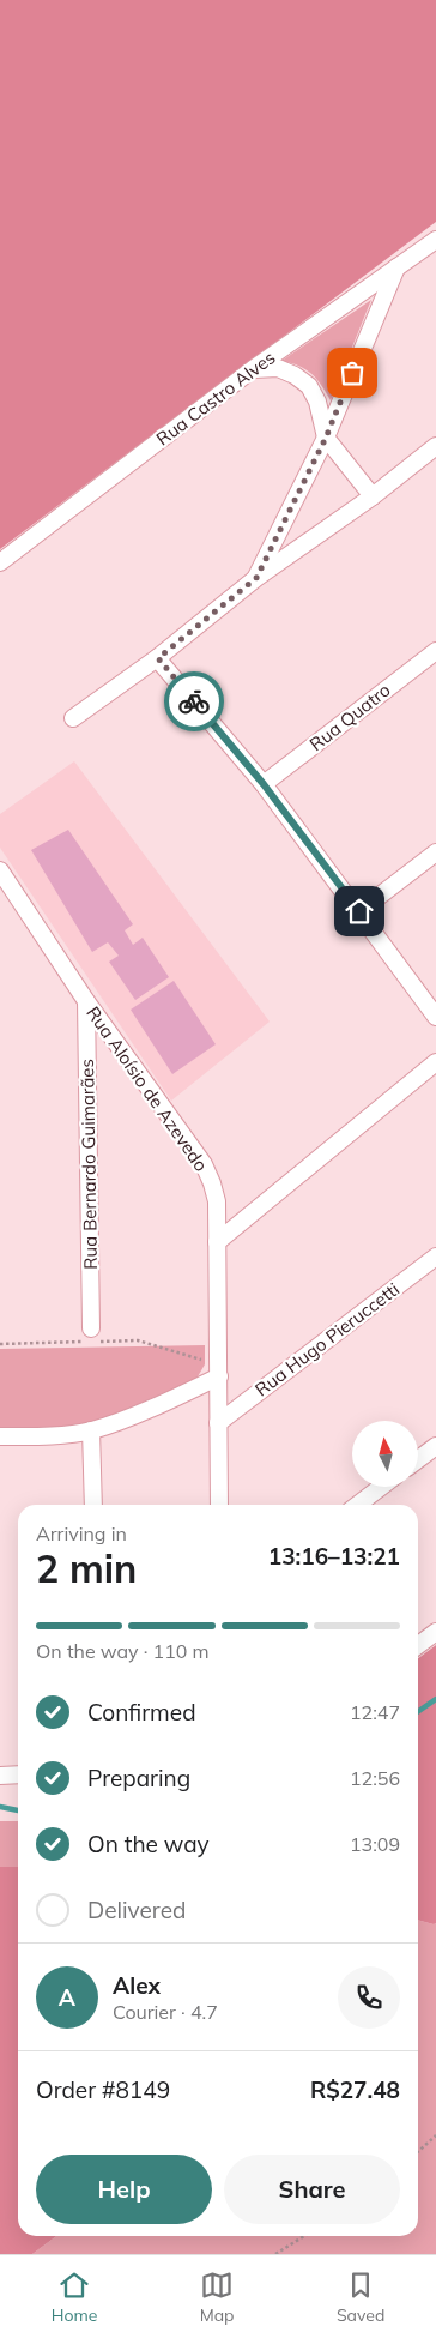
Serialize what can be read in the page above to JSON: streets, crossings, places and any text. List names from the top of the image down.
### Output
{
  "streets": {
    "street": [
      "Rua Castro Alves",
      "Rua Quatro",
      "Rua Aloísio de Azevedo",
      "Rua Bernardo Guimarães",
      "Rua Hugo Pieruccetti"
    ]
  },
  "crossings": [
    ["Rua Aloísio de Azevedo", "Rua Bernardo Guimarães"],
    ["Rua Aloísio de Azevedo", "Rua Hugo Pieruccetti"]
  ],
  "north": "top",
  "page": {
    "heading": ["2 min", "Arriving in", "13:16–13:21"],
    "panel": [
      "Alex",
      "Courier · 4.7",
      "Order #8149",
      "R$27.48"
    ],
    "bar": "On the way · 110 m",
    "list": [
      ["Confirmed", "12:47"],
      ["Preparing", "12:56"],
      ["On the way", "13:09"],
      "Delivered"
    ],
    "round": "A",
    "buttons": ["Help", "Share"],
    "tabs": ["Home", "Map", "Saved"]
  }
}
